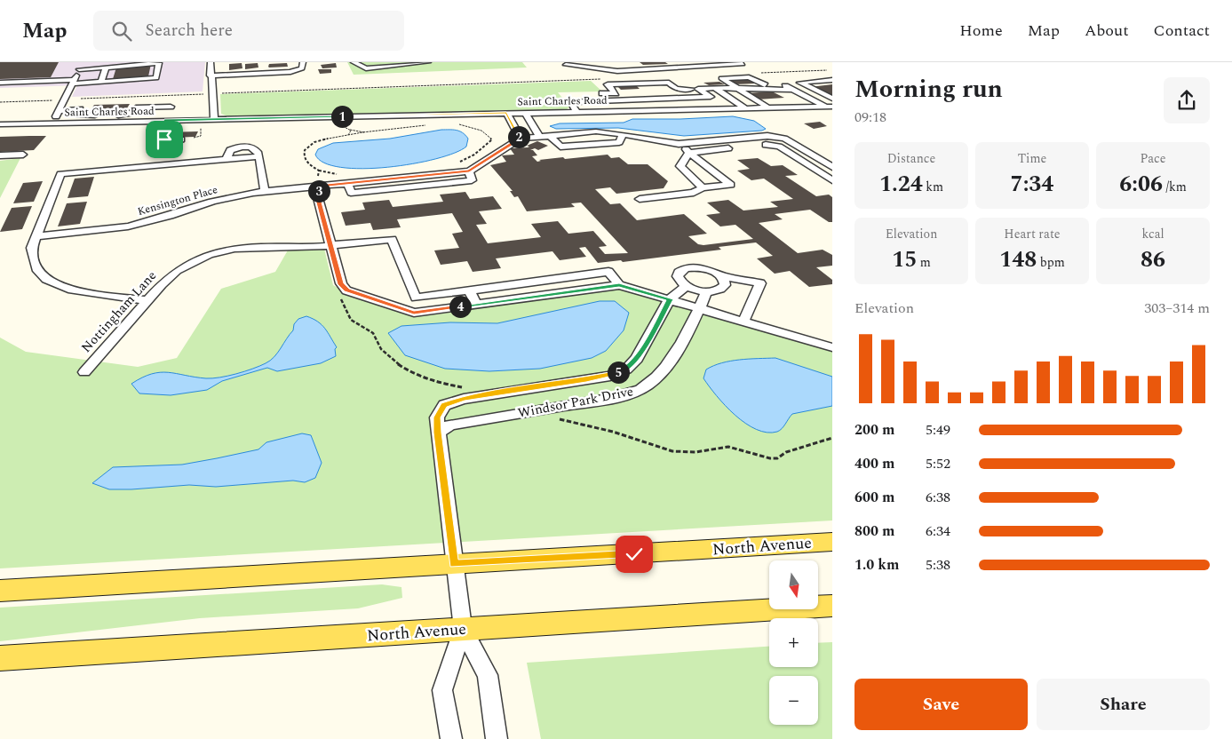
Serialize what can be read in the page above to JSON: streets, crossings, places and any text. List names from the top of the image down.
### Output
{
  "streets": {
    "main road": ["North Avenue"],
    "street": [
      "Saint Charles Road",
      "Kensington Place",
      "Nottingham Lane",
      "Windsor Park Drive"
    ]
  },
  "crossings": [
    ["Windsor Park Drive", "North Avenue"]
  ],
  "north": "bottom",
  "page": {
    "header": "Map",
    "search": "Search here",
    "nav": [
      "Home",
      "Map",
      "About",
      "Contact"
    ],
    "heading": ["Morning run", "09:18"],
    "pins": [
      "1",
      "2",
      "3",
      "4",
      "5"
    ],
    "stats": [
      ["Distance", "1.24 km"],
      ["Time", "7:34"],
      ["Pace", "6:06 /km"],
      ["Elevation", "15 m"],
      ["Heart rate", "148 bpm"],
      ["kcal", "86"]
    ],
    "chart": ["Elevation", "303–314 m"],
    "list": [
      {
        "name": "200 m",
        "note": "5:49"
      },
      {
        "name": "400 m",
        "note": "5:52"
      },
      {
        "name": "600 m",
        "note": "6:38"
      },
      {
        "name": "800 m",
        "note": "6:34"
      },
      {
        "name": "1.0 km",
        "note": "5:38"
      }
    ],
    "map_buttons": ["+", "−"],
    "buttons": ["Save", "Share"]
  }
}
